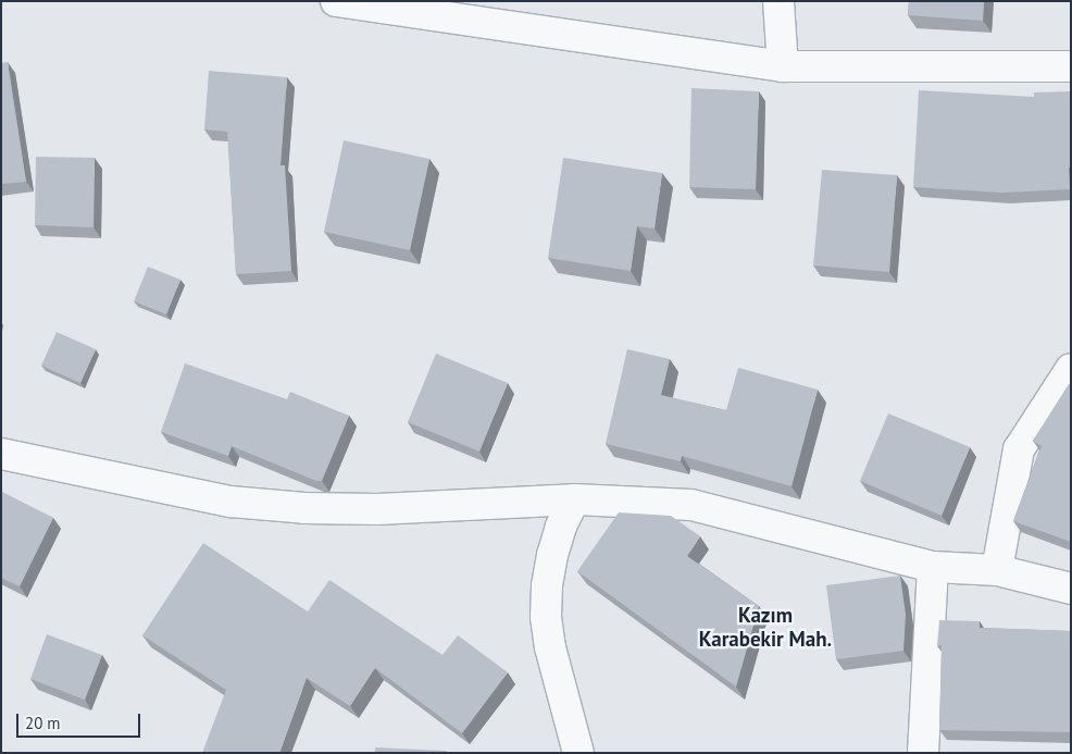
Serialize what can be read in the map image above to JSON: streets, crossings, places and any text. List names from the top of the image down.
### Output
{
  "districts": ["Kazım Karabekir Mah."],
  "scale_bar": "20 m"
}
